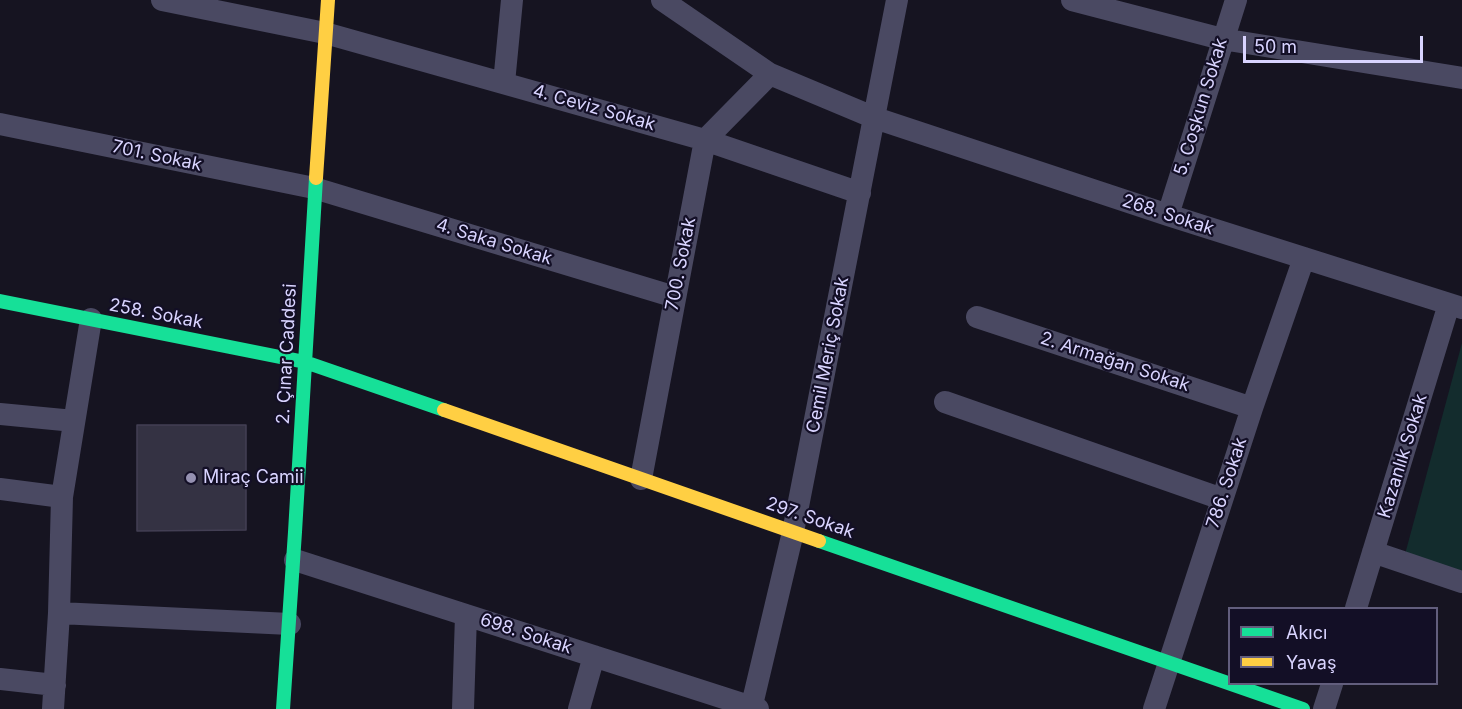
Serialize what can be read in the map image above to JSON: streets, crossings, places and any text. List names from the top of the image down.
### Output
{
  "streets": {
    "street": [
      "5. Coşkun Sokak",
      "4. Ceviz Sokak",
      "701. Sokak",
      "268. Sokak",
      "4. Saka Sokak",
      "700. Sokak",
      "258. Sokak",
      "2. Çınar Caddesi",
      "Cemil Meriç Sokak",
      "2. Armağan Sokak",
      "Kazanlık Sokak",
      "786. Sokak",
      "297. Sokak",
      "698. Sokak"
    ]
  },
  "crossings": [
    ["5. Coşkun Sokak", "268. Sokak"],
    ["4. Ceviz Sokak", "700. Sokak"],
    ["4. Ceviz Sokak", "2. Çınar Caddesi"],
    ["4. Ceviz Sokak", "Cemil Meriç Sokak"],
    ["701. Sokak", "4. Saka Sokak"],
    ["701. Sokak", "2. Çınar Caddesi"],
    ["268. Sokak", "Cemil Meriç Sokak"],
    ["268. Sokak", "Kazanlık Sokak"],
    ["268. Sokak", "786. Sokak"],
    ["4. Saka Sokak", "700. Sokak"],
    ["4. Saka Sokak", "2. Çınar Caddesi"],
    ["700. Sokak", "297. Sokak"],
    ["258. Sokak", "2. Çınar Caddesi"],
    ["258. Sokak", "297. Sokak"],
    ["2. Çınar Caddesi", "297. Sokak"],
    ["2. Çınar Caddesi", "698. Sokak"],
    ["Cemil Meriç Sokak", "297. Sokak"],
    ["Cemil Meriç Sokak", "698. Sokak"],
    ["2. Armağan Sokak", "786. Sokak"],
    ["786. Sokak", "297. Sokak"]
  ],
  "places": ["Miraç Camii"],
  "legend": ["Akıcı", "Yavaş"],
  "scale_bar": "50 m"
}
